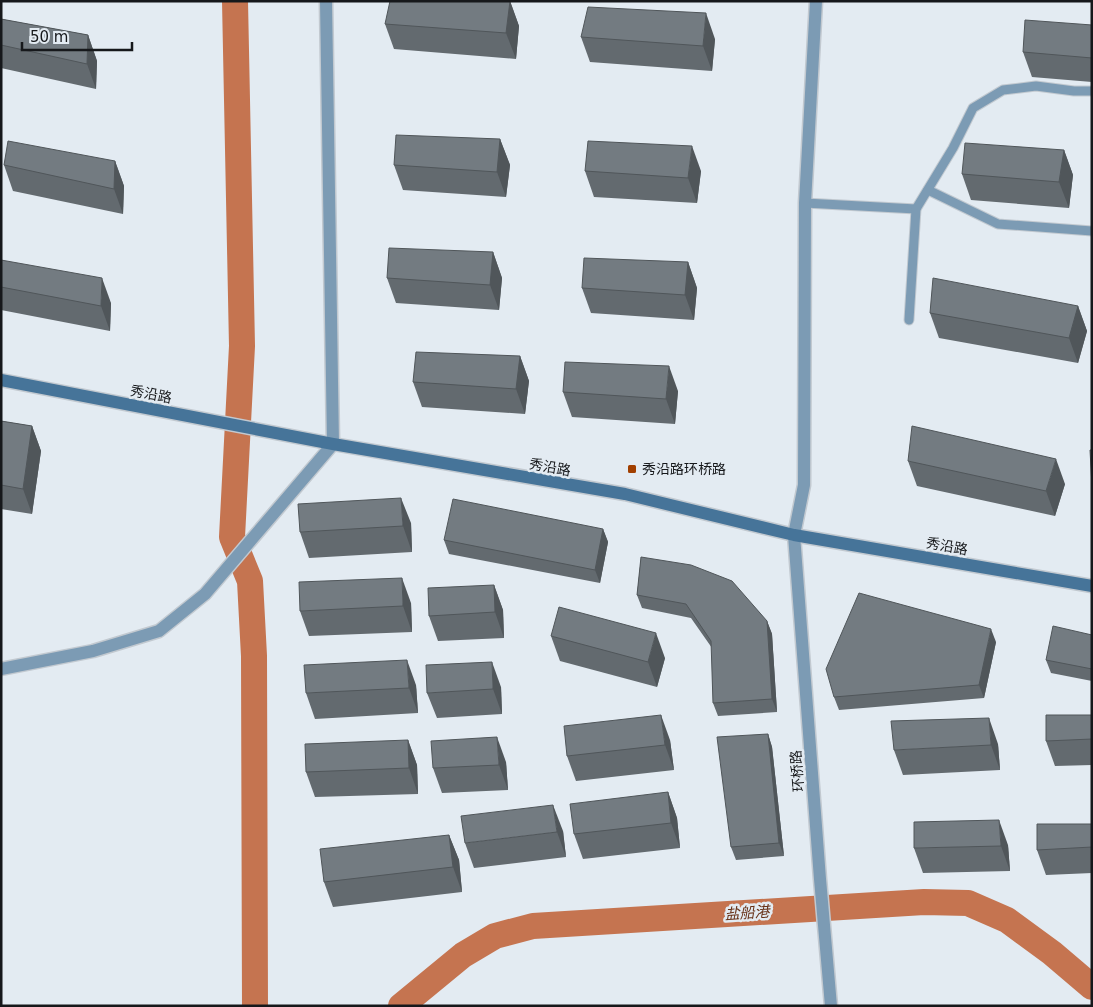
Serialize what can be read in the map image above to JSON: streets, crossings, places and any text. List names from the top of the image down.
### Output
{
  "streets": {
    "main road": ["秀沿路"],
    "street": ["环桥路"]
  },
  "crossings": [
    ["秀沿路", "环桥路"]
  ],
  "water": ["盐船港"],
  "places": {
    "transit": ["秀沿路环桥路"]
  },
  "scale_bar": "50 m"
}
